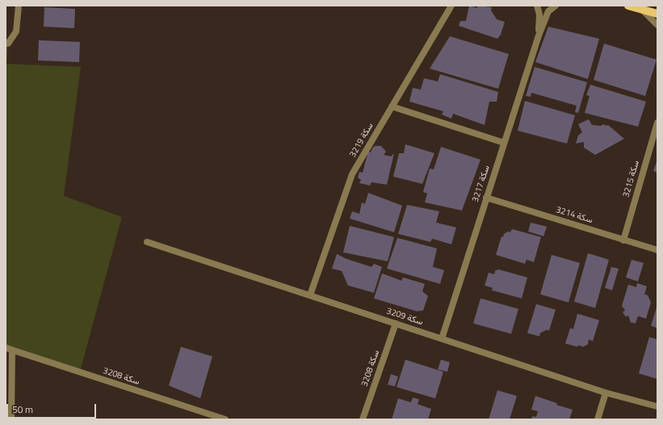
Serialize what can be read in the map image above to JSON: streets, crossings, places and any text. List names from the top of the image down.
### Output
{
  "streets": {
    "street": [
      "سكة 3219",
      "سكة 3215",
      "سكة 3217",
      "سكة 3214",
      "سكة 3209",
      "سكة 3208"
    ]
  },
  "crossings": [
    ["سكة 3219", "سكة 3209"],
    ["سكة 3215", "سكة 3214"],
    ["سكة 3217", "سكة 3214"],
    ["سكة 3217", "سكة 3209"],
    ["سكة 3209", "سكة 3208"]
  ],
  "scale_bar": "50 m"
}
